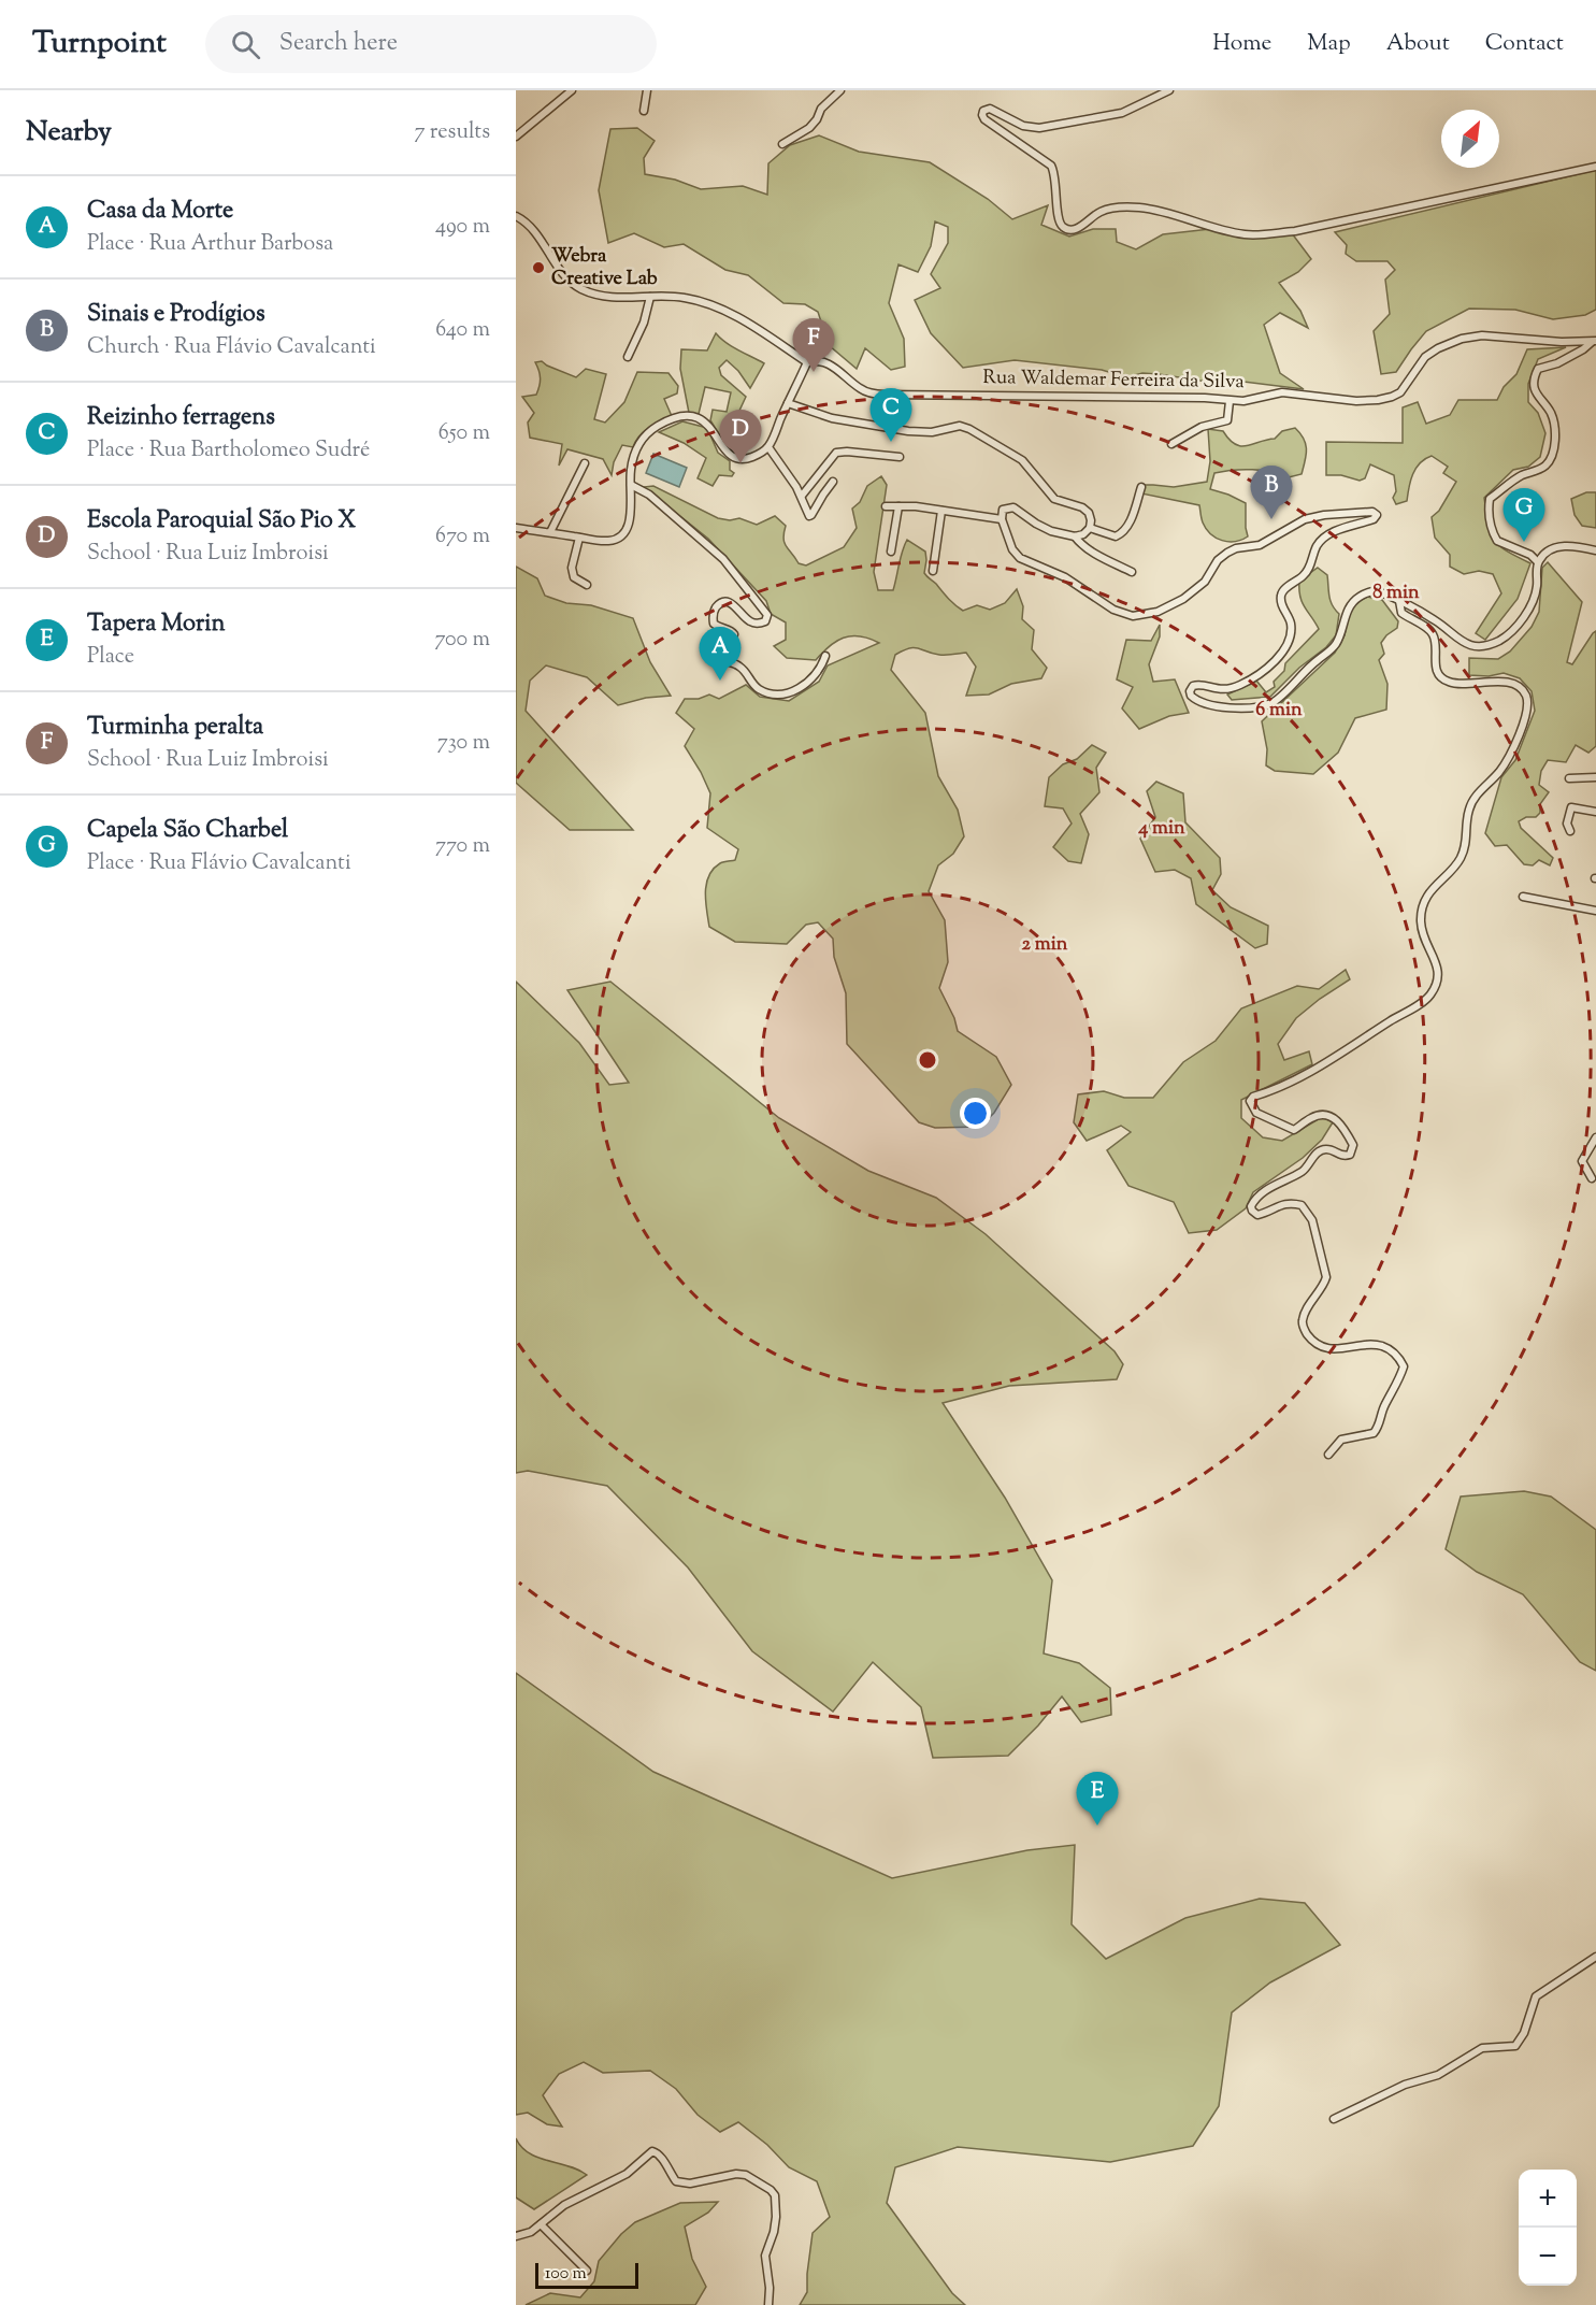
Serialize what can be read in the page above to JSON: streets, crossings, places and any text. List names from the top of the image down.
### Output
{
  "streets": {
    "street": ["Rua Waldemar Ferreira da Silva"]
  },
  "places": ["Webra Creative Lab"],
  "scale_bar": "100 m",
  "north": "top right",
  "page": {
    "header": "Turnpoint",
    "search": "Search here",
    "nav": [
      "Home",
      "Map",
      "About",
      "Contact"
    ],
    "heading": ["Nearby", "7 results"],
    "list": [
      {
        "mark": "A",
        "name": "Casa da Morte",
        "note": "Place · Rua Arthur Barbosa",
        "value": "490 m"
      },
      {
        "mark": "B",
        "name": "Sinais e Prodígios",
        "note": "Church · Rua Flávio Cavalcanti",
        "value": "640 m"
      },
      {
        "mark": "C",
        "name": "Reizinho ferragens",
        "note": "Place · Rua Bartholomeo Sudré",
        "value": "650 m"
      },
      {
        "mark": "D",
        "name": "Escola Paroquial São Pio X",
        "note": "School · Rua Luiz Imbroisi",
        "value": "670 m"
      },
      {
        "mark": "E",
        "name": "Tapera Morin",
        "note": "Place",
        "value": "700 m"
      },
      {
        "mark": "F",
        "name": "Turminha peralta",
        "note": "School · Rua Luiz Imbroisi",
        "value": "730 m"
      },
      {
        "mark": "G",
        "name": "Capela São Charbel",
        "note": "Place · Rua Flávio Cavalcanti",
        "value": "770 m"
      }
    ],
    "pins": [
      "F",
      "C",
      "D",
      "B",
      "G",
      "A",
      "E"
    ],
    "map_buttons": ["+", "−"],
    "scale": "100 m"
  },
  "rings": [
    "8 min",
    "6 min",
    "4 min",
    "2 min"
  ]
}
